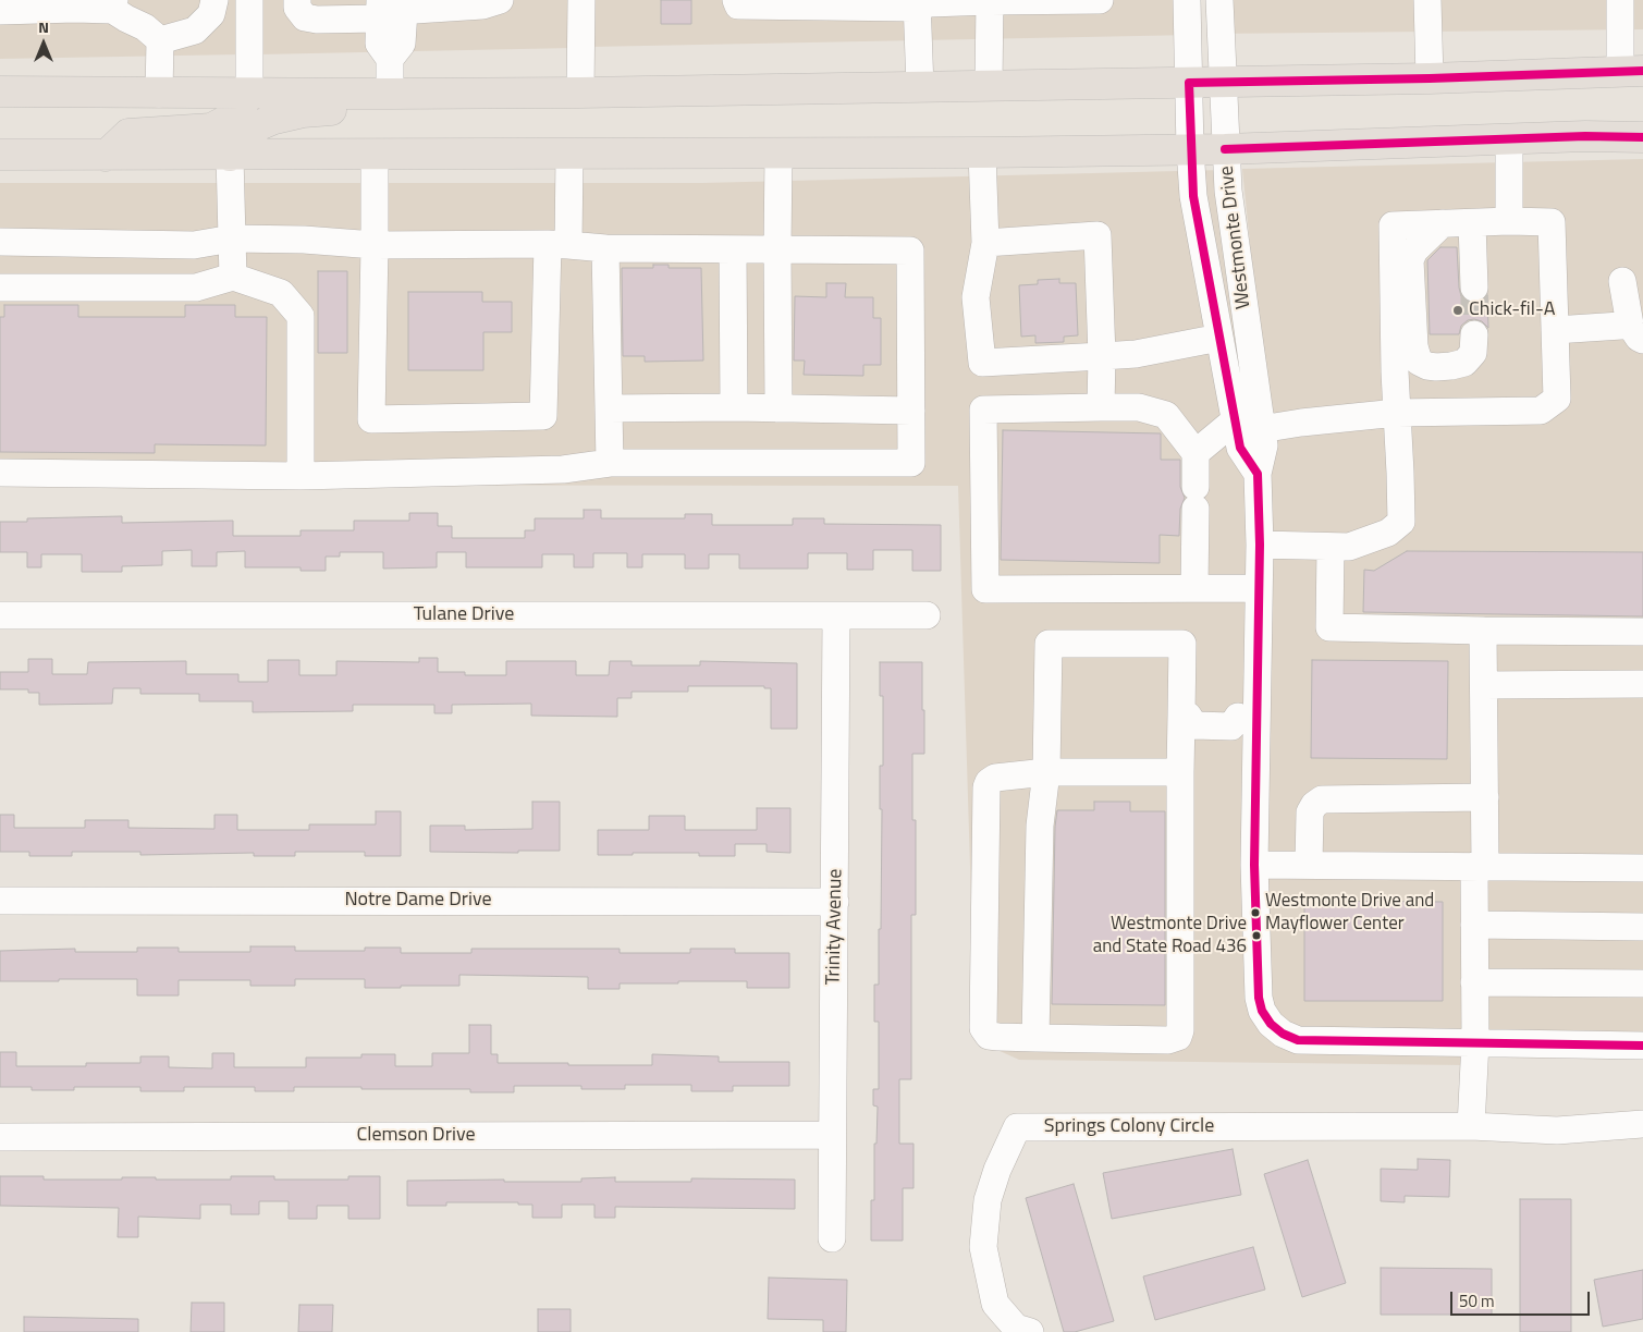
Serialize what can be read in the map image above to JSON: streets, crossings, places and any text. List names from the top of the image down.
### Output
{
  "streets": {
    "street": [
      "Westmonte Drive",
      "Tulane Drive",
      "Notre Dame Drive",
      "Trinity Avenue",
      "Springs Colony Circle",
      "Clemson Drive"
    ]
  },
  "crossings": [
    ["Tulane Drive", "Trinity Avenue"],
    ["Notre Dame Drive", "Trinity Avenue"],
    ["Trinity Avenue", "Clemson Drive"]
  ],
  "places": ["Chick-fil-A", "Westmonte Drive and Mayflower Center", "Westmonte Drive and State Road 436"],
  "scale_bar": "50 m",
  "north": "top"
}
